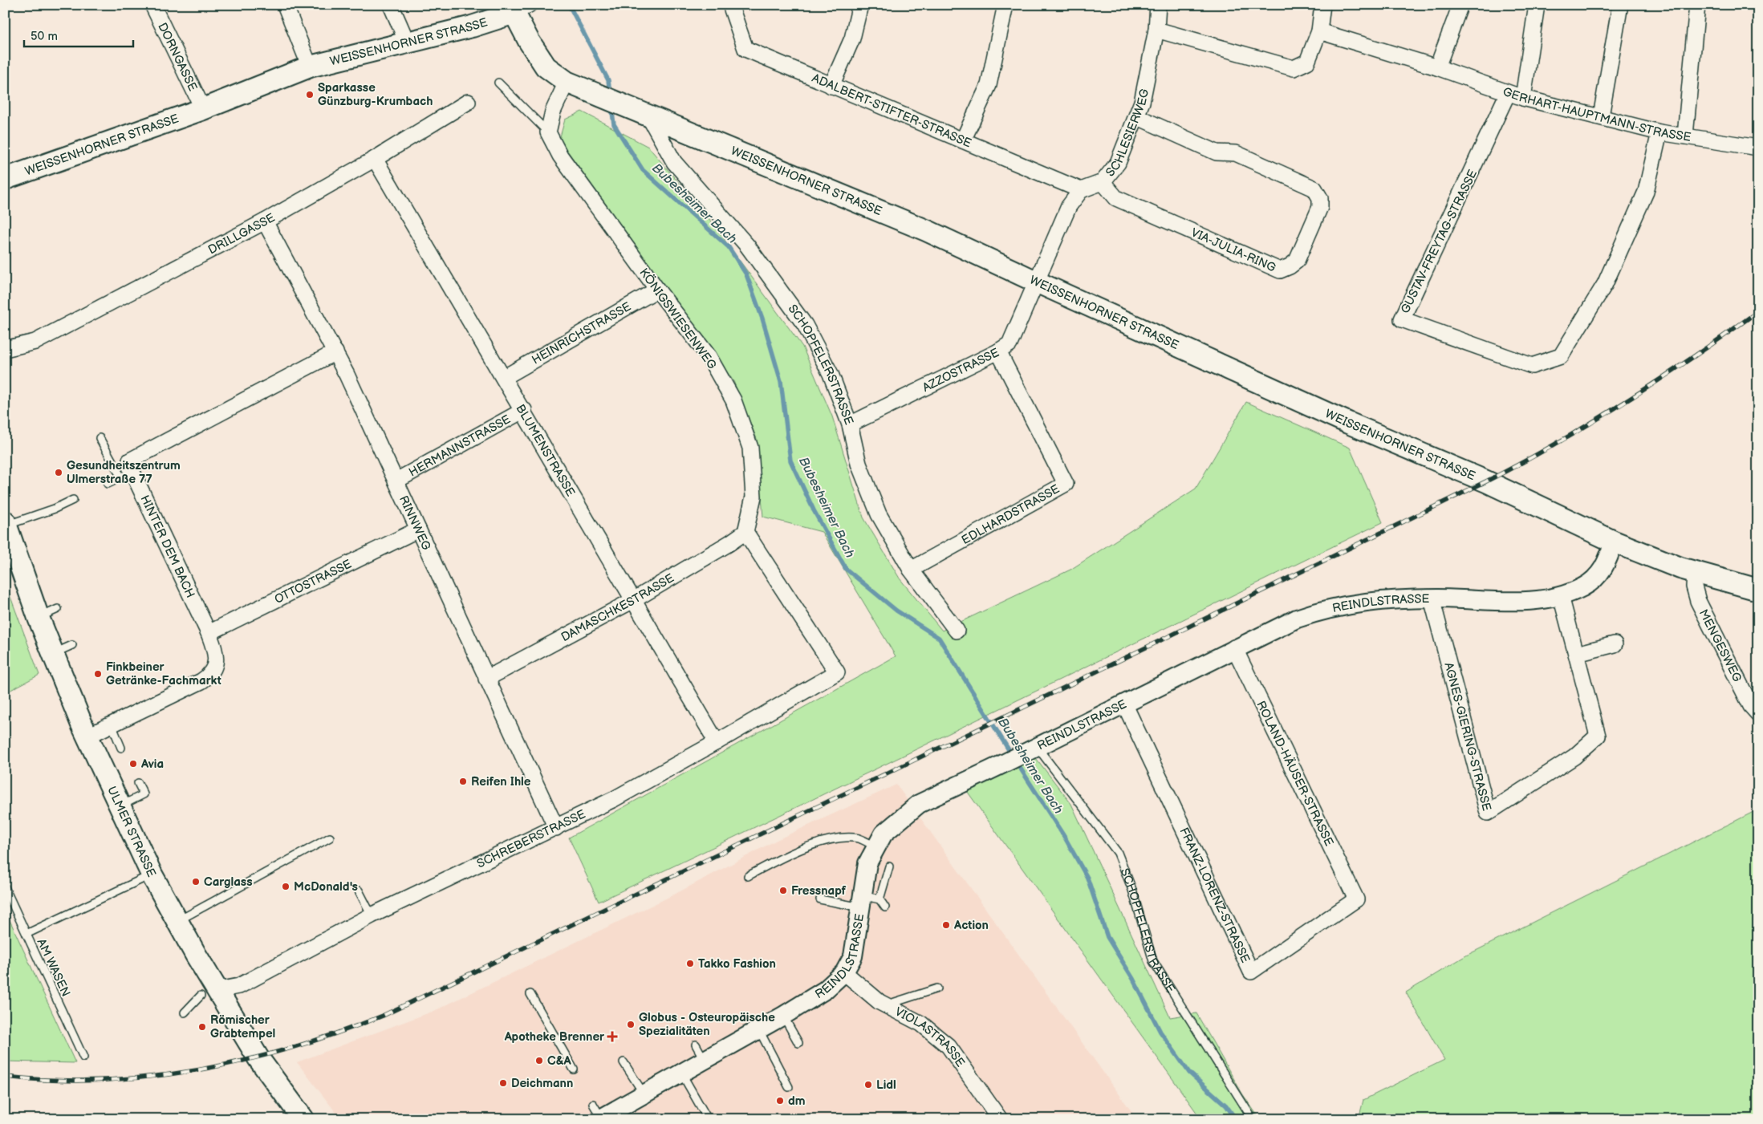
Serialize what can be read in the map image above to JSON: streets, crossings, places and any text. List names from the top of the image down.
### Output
{
  "streets": {
    "main road": ["WEISSENHORNER STRASSE", "ULMER STRASSE"],
    "street": [
      "DORNGASSE",
      "ADALBERT-STIFTER-STRASSE",
      "GERHART-HAUPTMANN-STRASSE",
      "SCHLESIERWEG",
      "DRILLGASSE",
      "GUSTAV-FREYTAG-STRASSE",
      "VIA-JULIA-RING",
      "KÖNIGSWIESENWEG",
      "HEINRICHSTRASSE",
      "SCHOPFELERSTRASSE",
      "AZZOSTRASSE",
      "HERMANNSTRASSE",
      "BLUMENSTRASSE",
      "EDLHARDSTRASSE",
      "RINNWEG",
      "HINTER DEM BACH",
      "OTTOSTRASSE",
      "REINDLSTRASSE",
      "DAMASCHKESTRASSE",
      "MENGESWEG",
      "AGNES-GIERING-STRASSE",
      "ROLAND-HÄUSER-STRASSE",
      "SCHREBERSTRASSE",
      "FRANZ-LORENZ-STRASSE",
      "VIOLASTRASSE"
    ],
    "lane": ["AM WASEN"]
  },
  "crossings": [
    ["WEISSENHORNER STRASSE", "DORNGASSE"],
    ["WEISSENHORNER STRASSE", "SCHOPFELERSTRASSE"],
    ["WEISSENHORNER STRASSE", "AZZOSTRASSE"],
    ["WEISSENHORNER STRASSE", "REINDLSTRASSE"],
    ["WEISSENHORNER STRASSE", "MENGESWEG"],
    ["ADALBERT-STIFTER-STRASSE", "SCHLESIERWEG"],
    ["GERHART-HAUPTMANN-STRASSE", "GUSTAV-FREYTAG-STRASSE"],
    ["SCHLESIERWEG", "VIA-JULIA-RING"],
    ["DRILLGASSE", "BLUMENSTRASSE"],
    ["DRILLGASSE", "RINNWEG"],
    ["KÖNIGSWIESENWEG", "HEINRICHSTRASSE"],
    ["KÖNIGSWIESENWEG", "DAMASCHKESTRASSE"],
    ["KÖNIGSWIESENWEG", "SCHREBERSTRASSE"],
    ["HEINRICHSTRASSE", "BLUMENSTRASSE"],
    ["SCHOPFELERSTRASSE", "AZZOSTRASSE"],
    ["SCHOPFELERSTRASSE", "EDLHARDSTRASSE"],
    ["SCHOPFELERSTRASSE", "REINDLSTRASSE"],
    ["AZZOSTRASSE", "EDLHARDSTRASSE"],
    ["HERMANNSTRASSE", "BLUMENSTRASSE"],
    ["HERMANNSTRASSE", "RINNWEG"],
    ["BLUMENSTRASSE", "DAMASCHKESTRASSE"],
    ["BLUMENSTRASSE", "SCHREBERSTRASSE"],
    ["RINNWEG", "OTTOSTRASSE"],
    ["RINNWEG", "DAMASCHKESTRASSE"],
    ["RINNWEG", "SCHREBERSTRASSE"],
    ["HINTER DEM BACH", "OTTOSTRASSE"],
    ["HINTER DEM BACH", "ULMER STRASSE"],
    ["REINDLSTRASSE", "AGNES-GIERING-STRASSE"],
    ["REINDLSTRASSE", "ROLAND-HÄUSER-STRASSE"],
    ["REINDLSTRASSE", "FRANZ-LORENZ-STRASSE"],
    ["REINDLSTRASSE", "VIOLASTRASSE"],
    ["DAMASCHKESTRASSE", "SCHREBERSTRASSE"],
    ["ROLAND-HÄUSER-STRASSE", "FRANZ-LORENZ-STRASSE"],
    ["ULMER STRASSE", "SCHREBERSTRASSE"]
  ],
  "water": ["Bubesheimer Bach"],
  "places": {
    "other": [
      "Sparkasse Günzburg-Krumbach",
      "Gesundheitszentrum Ulmerstraße 77",
      "Finkbeiner Getränke-Fachmarkt",
      "Avia",
      "Reifen Ihle",
      "Carglass",
      "McDonald's",
      "Fressnapf",
      "Action",
      "Takko Fashion",
      "Globus - Osteuropäische Spezialitäten",
      "Römischer Grabtempel",
      "C&A",
      "Deichmann",
      "Lidl",
      "dm"
    ],
    "health": ["Apotheke Brenner"]
  },
  "scale_bar": "50 m"
}
